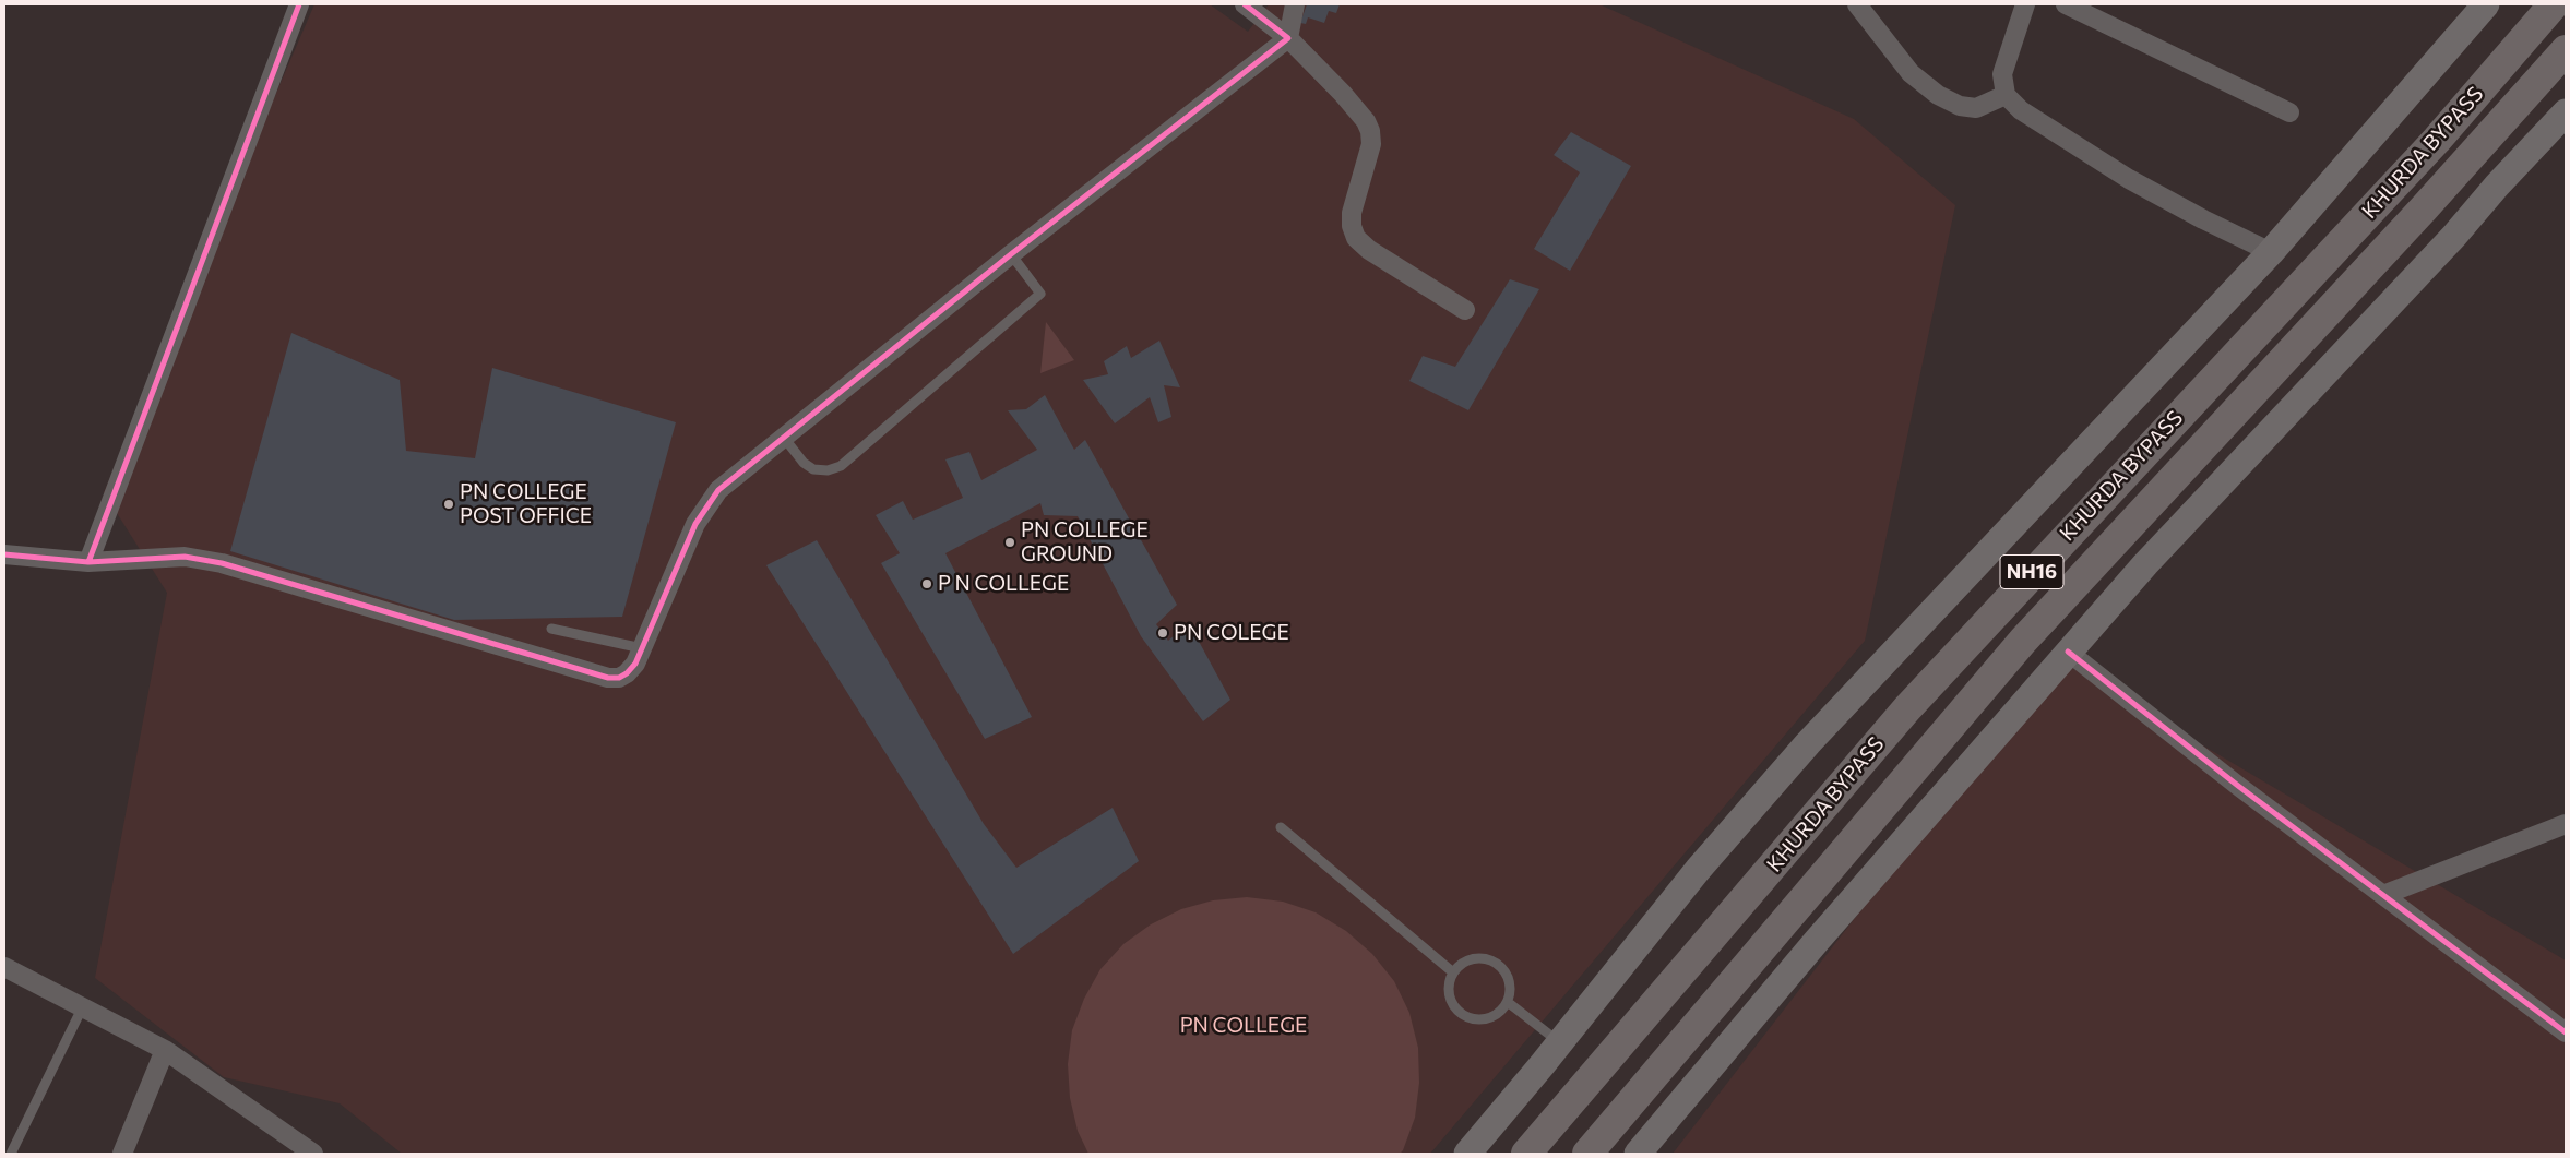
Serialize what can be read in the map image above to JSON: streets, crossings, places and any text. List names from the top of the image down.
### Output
{
  "streets": {
    "highway": ["KHURDA BYPASS", "NH16"]
  },
  "parks": ["PN COLLEGE"],
  "places": [
    "PN COLLEGE POST OFFICE",
    "PN COLLEGE GROUND",
    "P N COLLEGE",
    "PN COLEGE"
  ]
}
